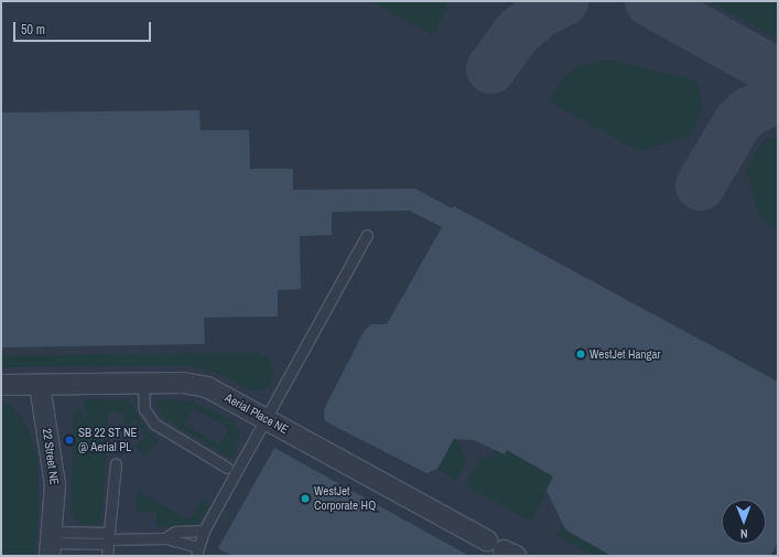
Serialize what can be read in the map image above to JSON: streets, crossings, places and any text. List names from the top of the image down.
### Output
{
  "streets": {
    "street": ["Aerial Place NE", "22 Street NE"]
  },
  "crossings": [
    ["Aerial Place NE", "22 Street NE"]
  ],
  "places": ["WestJet Hangar", "SB 22 ST NE @ Aerial PL", "WestJet Corporate HQ"],
  "scale_bar": "50 m",
  "north": "bottom"
}
